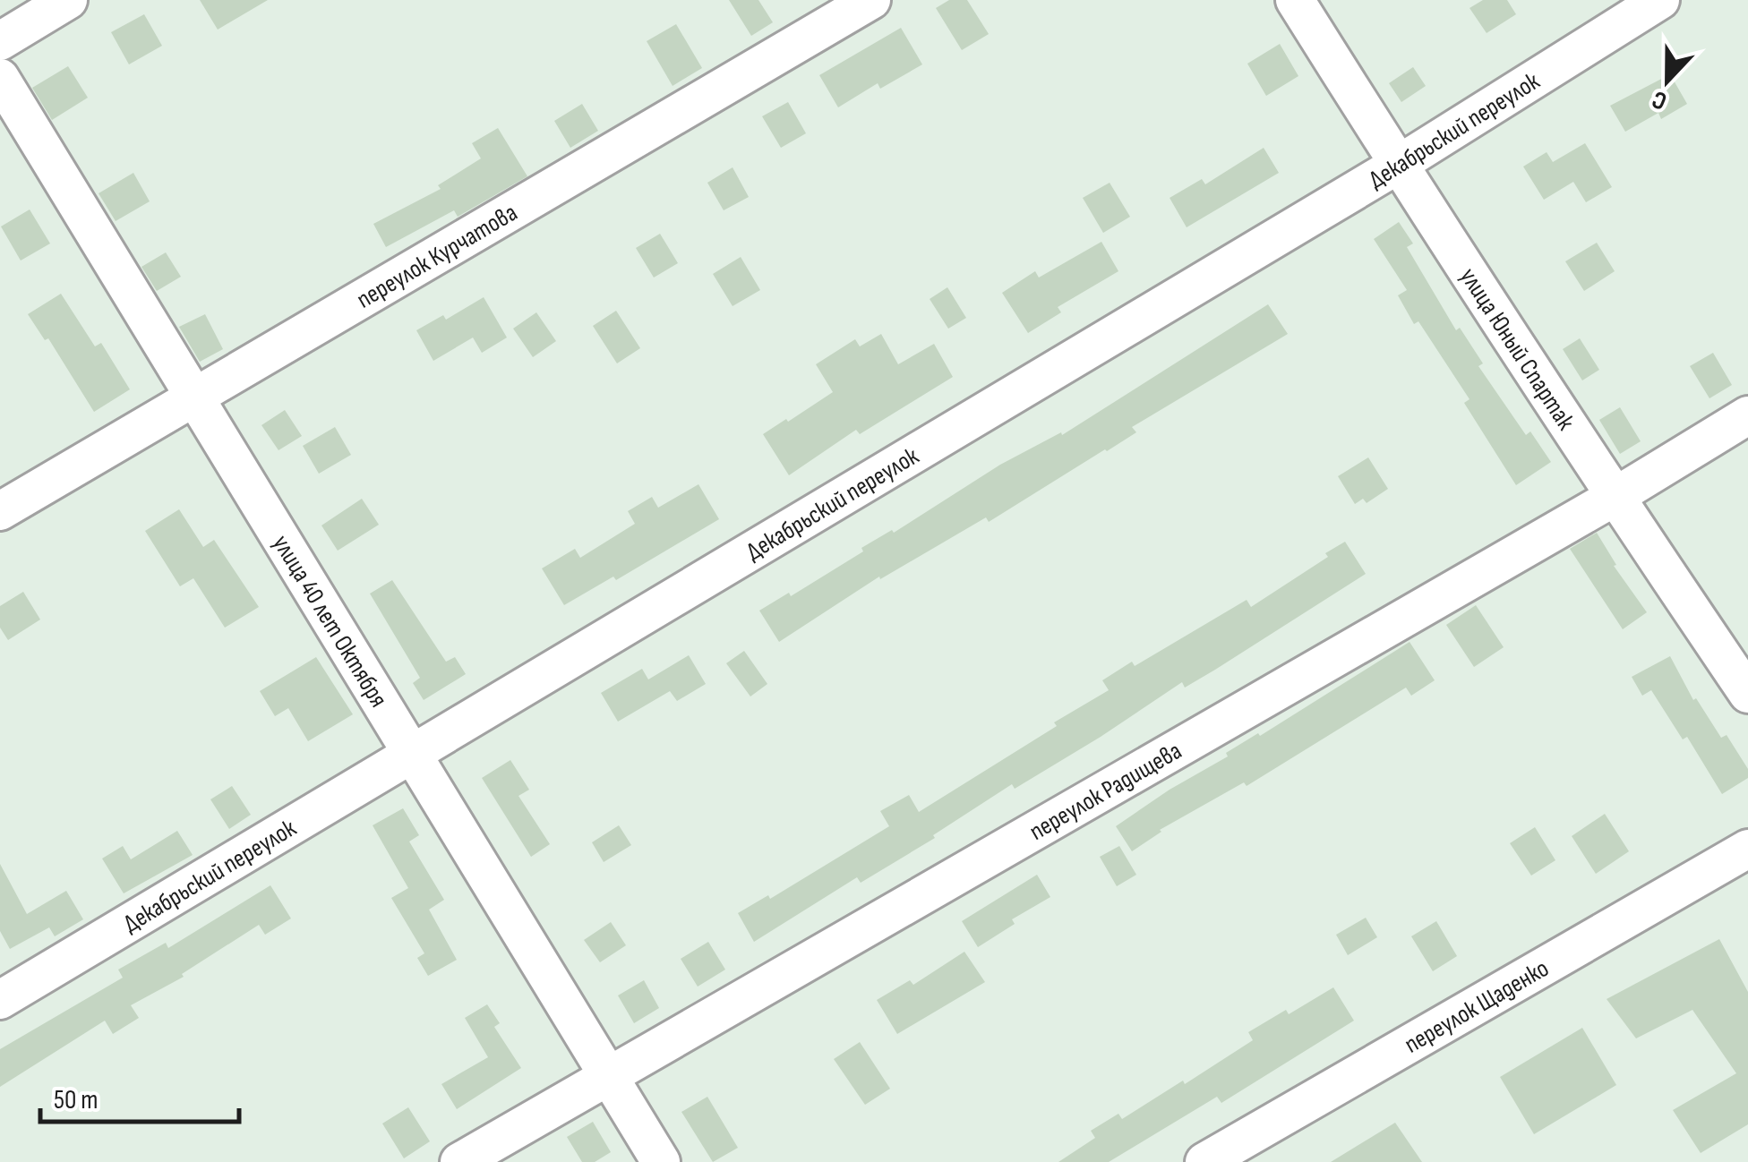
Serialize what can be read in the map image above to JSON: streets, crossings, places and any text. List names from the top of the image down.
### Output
{
  "streets": {
    "street": [
      "Декабрьский переулок",
      "переулок Курчатова",
      "улица Юный Спартак",
      "улица 40 лет Октября",
      "переулок Радищева",
      "переулок Щаденко"
    ]
  },
  "crossings": [
    ["Декабрьский переулок", "улица Юный Спартак"],
    ["Декабрьский переулок", "улица 40 лет Октября"],
    ["переулок Курчатова", "улица 40 лет Октября"],
    ["улица Юный Спартак", "переулок Радищева"],
    ["улица 40 лет Октября", "переулок Радищева"]
  ],
  "scale_bar": "50 m",
  "north": "bottom"
}
